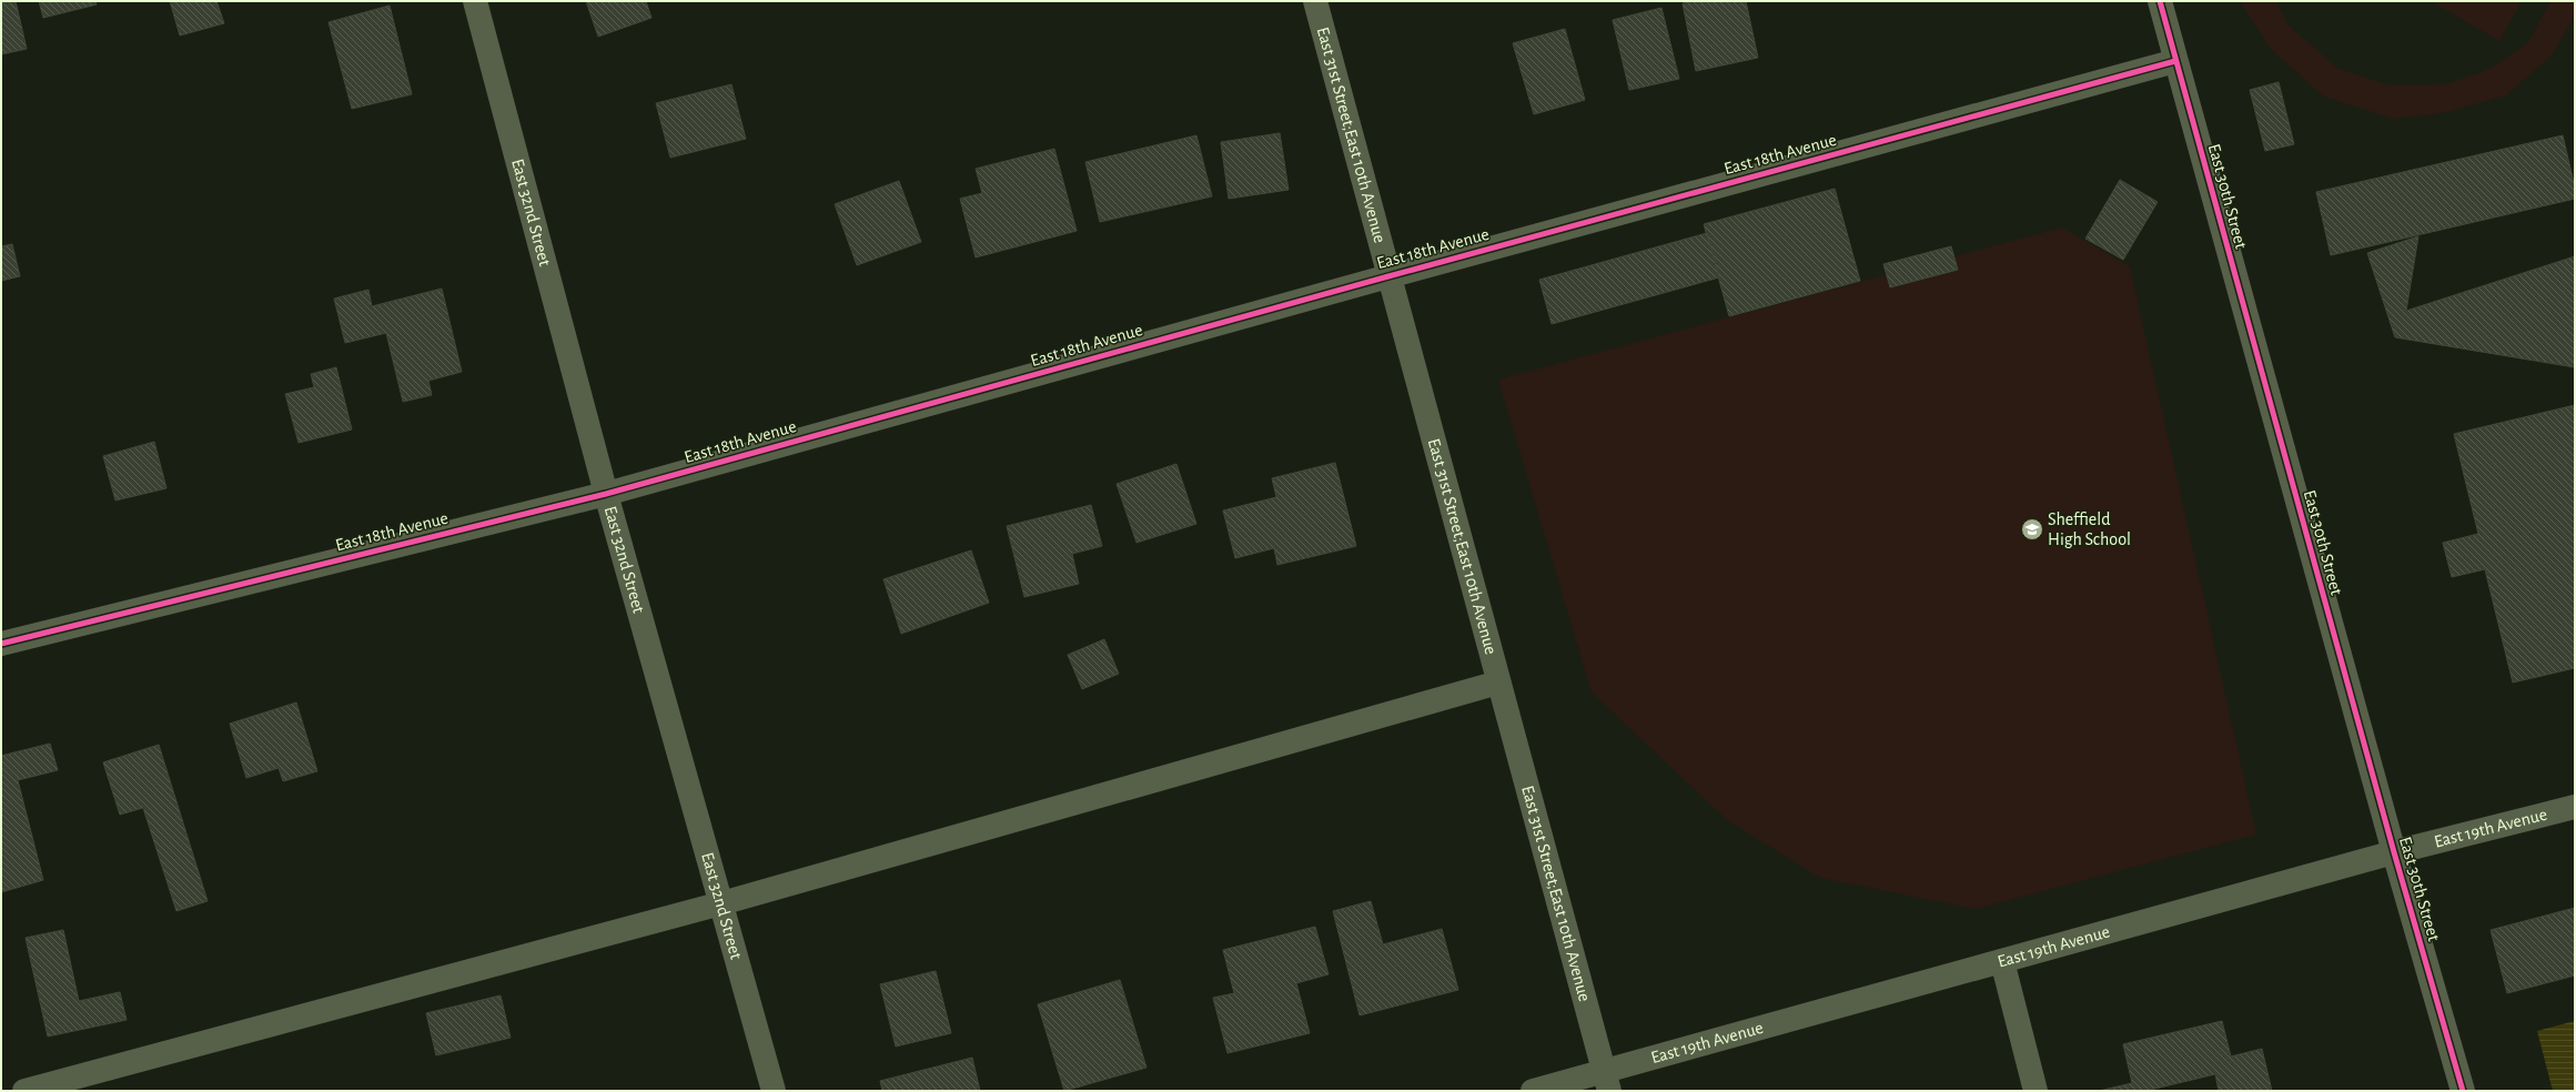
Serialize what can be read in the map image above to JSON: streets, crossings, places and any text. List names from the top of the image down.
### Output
{
  "streets": {
    "street": [
      "East 31st Street;East 10th Avenue",
      "East 18th Avenue",
      "East 30th Street",
      "East 32nd Street",
      "East 19th Avenue"
    ]
  },
  "crossings": [
    ["East 31st Street;East 10th Avenue", "East 18th Avenue"],
    ["East 31st Street;East 10th Avenue", "East 19th Avenue"],
    ["East 18th Avenue", "East 30th Street"],
    ["East 18th Avenue", "East 32nd Street"],
    ["East 30th Street", "East 19th Avenue"]
  ],
  "places": {
    "school or university": ["Sheffield High School"]
  }
}
